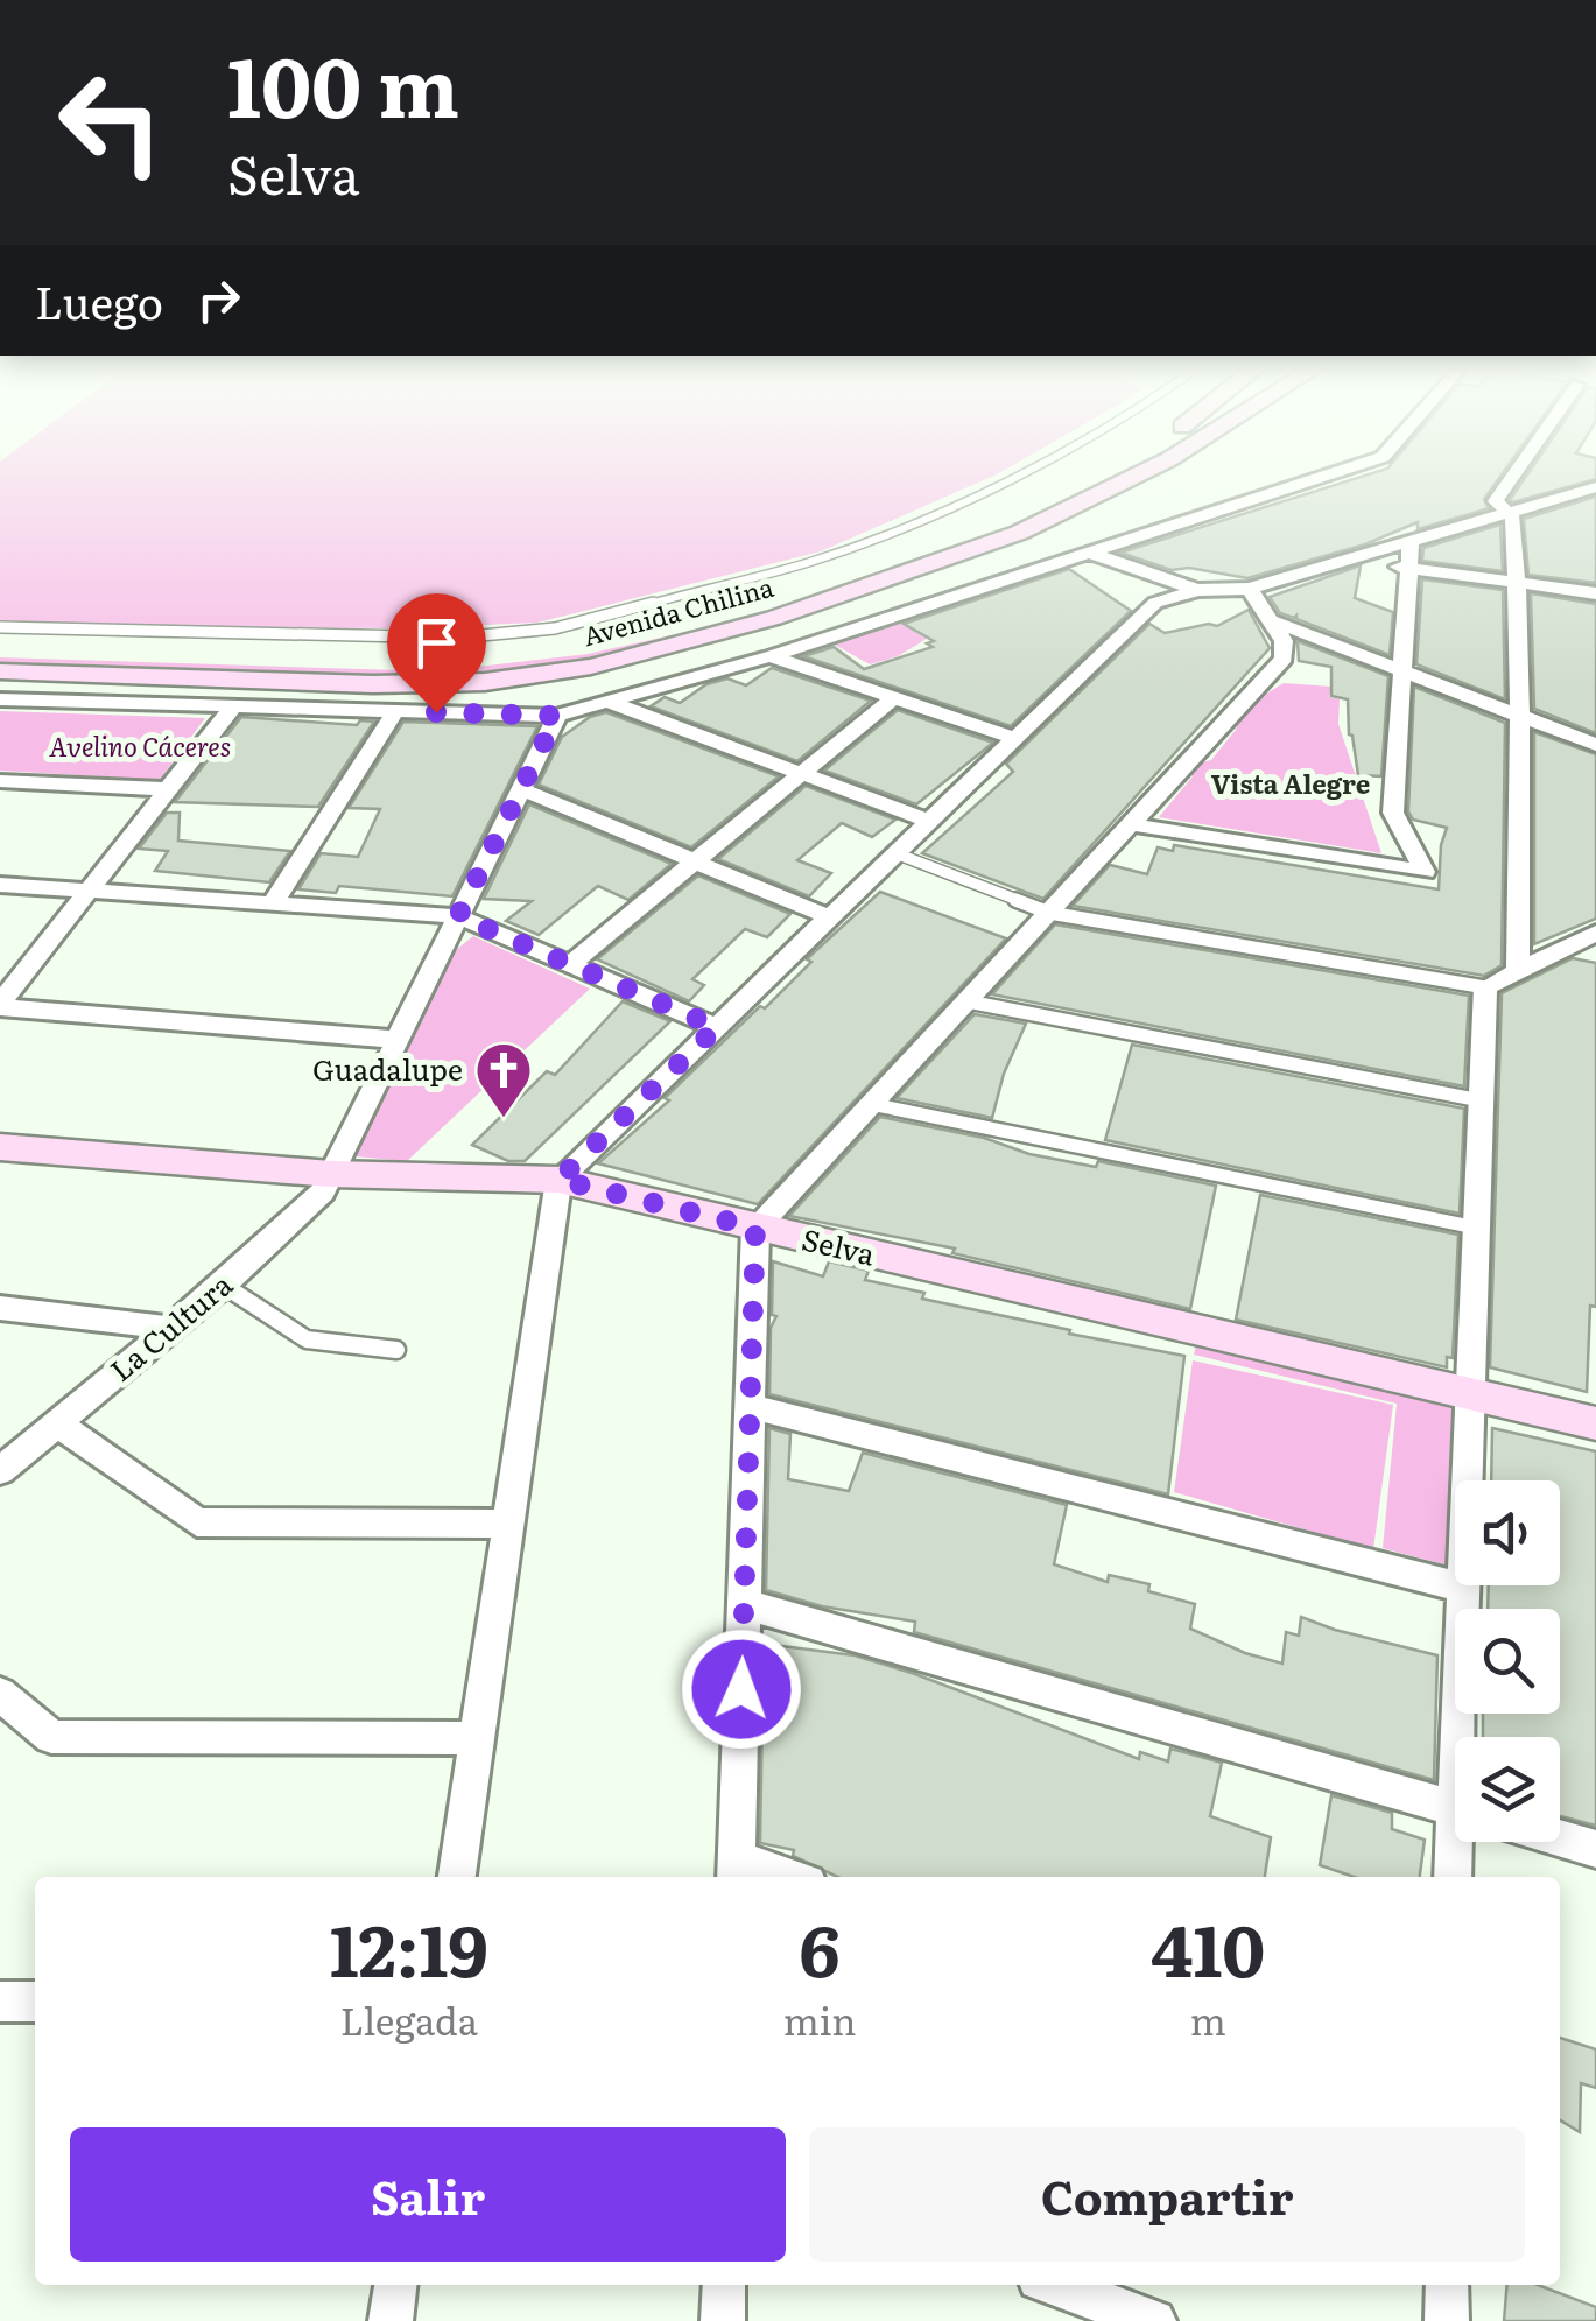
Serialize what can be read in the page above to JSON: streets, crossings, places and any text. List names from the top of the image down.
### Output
{
  "streets": {
    "main road": ["Avenida Chilina", "Selva"],
    "street": ["La Cultura"]
  },
  "crossings": [
    ["Selva", "La Cultura"]
  ],
  "districts": ["Vista Alegre"],
  "parks": ["Avelino Cáceres"],
  "places": {
    "church": ["Guadalupe"]
  },
  "page": {
    "turn": ["100 m", "Selva"],
    "then": "Luego",
    "eta": [
      "12:19",
      "Llegada",
      "6",
      "min",
      "410",
      "m"
    ],
    "buttons": ["Salir", "Compartir"]
  }
}
